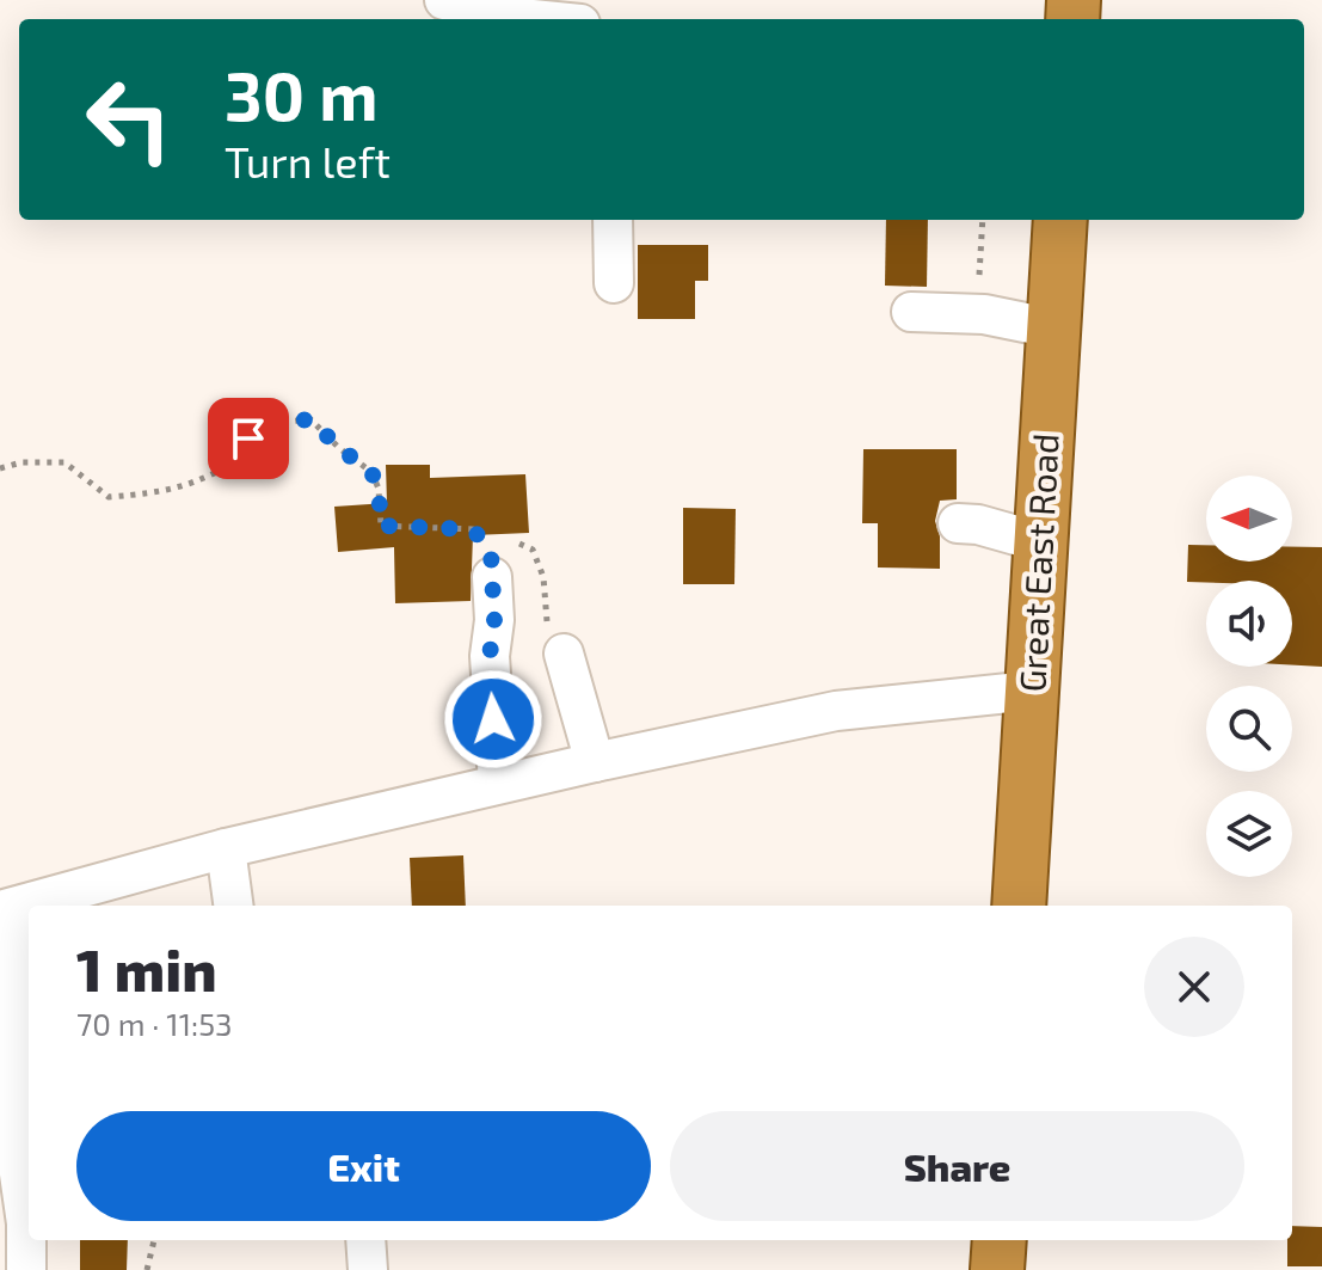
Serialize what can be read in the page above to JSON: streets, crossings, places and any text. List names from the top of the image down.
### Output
{
  "streets": {
    "highway": ["Great East Road"]
  },
  "north": "left",
  "page": {
    "turn": ["30 m", "Turn left"],
    "heading": ["1 min", "70 m · 11:53"],
    "buttons": ["Exit", "Share"]
  }
}
